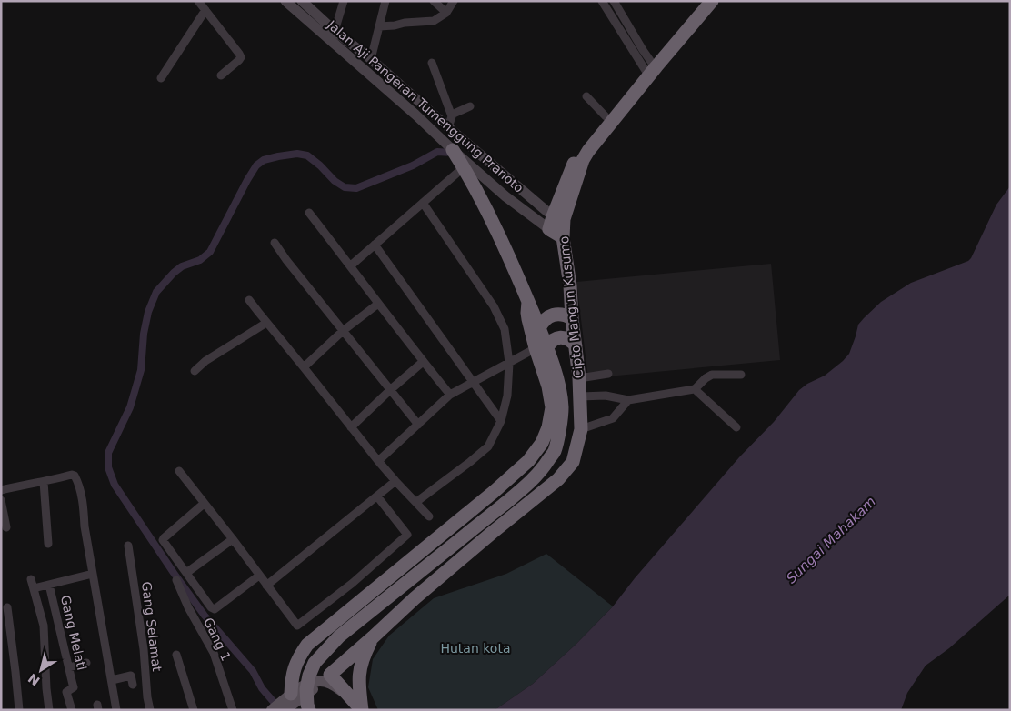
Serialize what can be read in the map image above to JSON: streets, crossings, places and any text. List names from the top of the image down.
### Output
{
  "streets": {
    "highway": ["Cipto Mangun Kusumo"],
    "main road": ["Jalan Aji Pangeran Tumenggung Pranoto"],
    "street": ["Gang Selamat", "Gang Melati", "Gang 1"]
  },
  "crossings": [
    ["Jalan Aji Pangeran Tumenggung Pranoto", "Cipto Mangun Kusumo"]
  ],
  "water": ["Sungai Mahakam"],
  "parks": ["Hutan kota"],
  "north": "bottom left"
}
